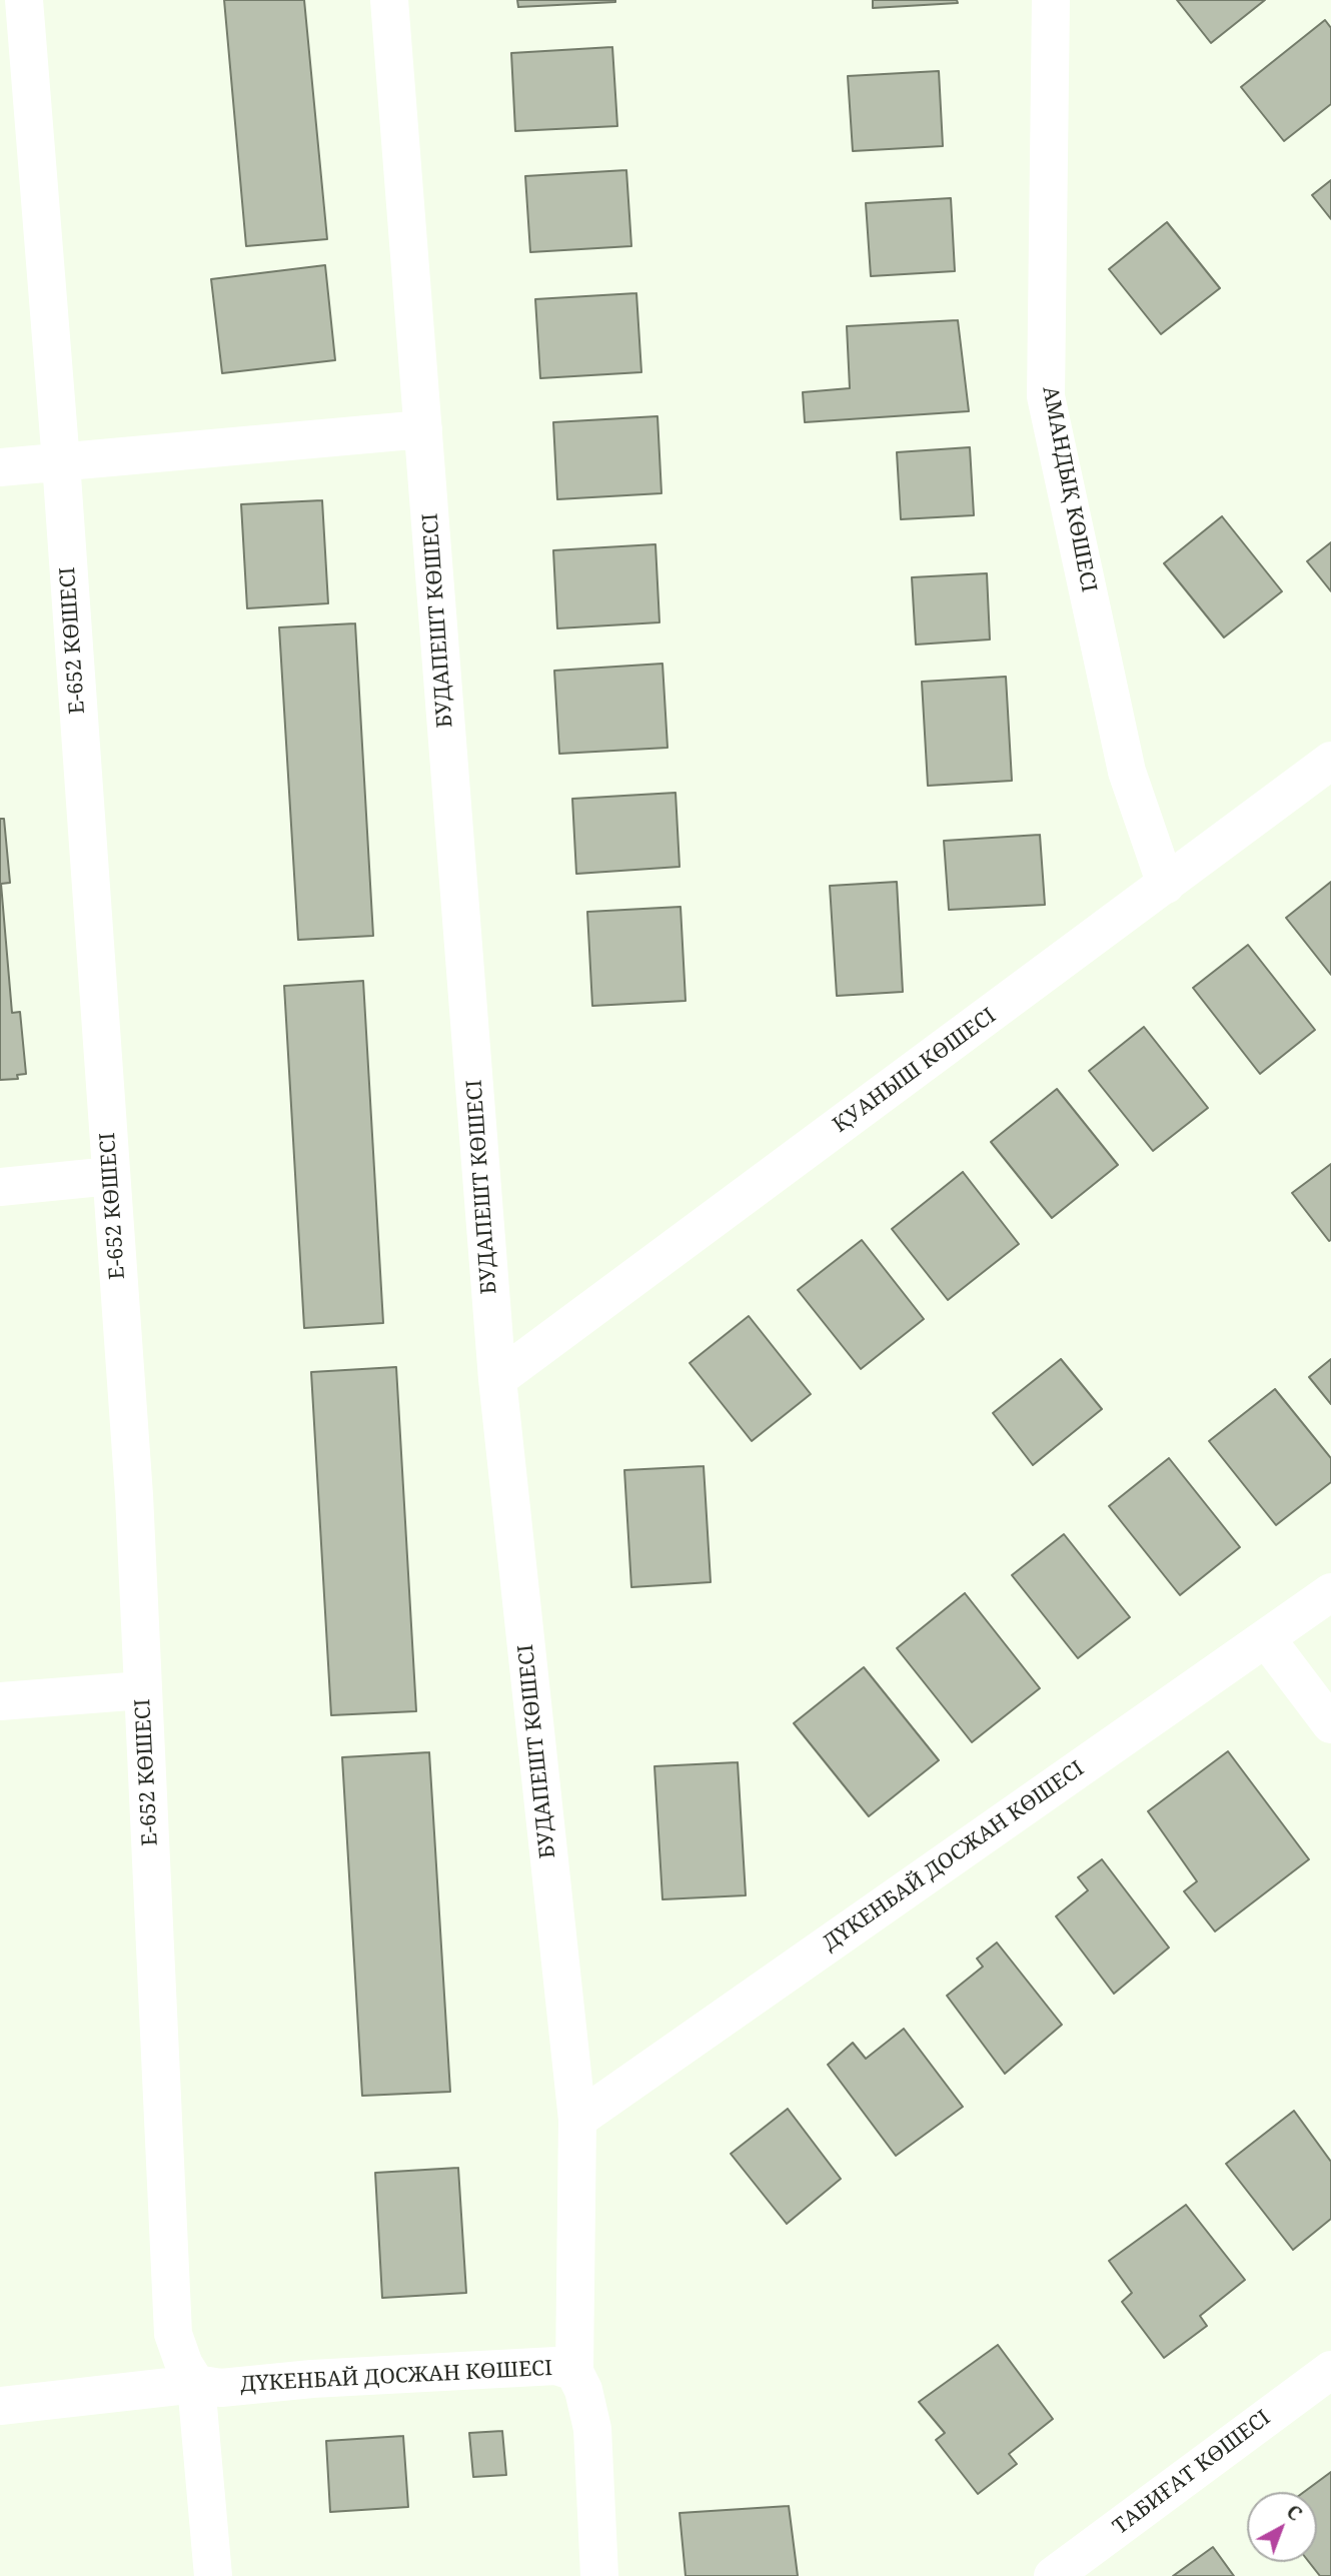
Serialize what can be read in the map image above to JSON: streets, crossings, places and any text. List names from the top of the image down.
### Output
{
  "streets": {
    "street": [
      "АМАНДЫҚ КӨШЕСІ",
      "БУДАПЕШТ КӨШЕСІ",
      "Е-652 КӨШЕСІ",
      "ҚУАНЫШ КӨШЕСІ",
      "ДҮКЕНБАЙ ДОСЖАН КӨШЕСІ",
      "ТАБИҒАТ КӨШЕСІ"
    ]
  },
  "crossings": [
    ["АМАНДЫҚ КӨШЕСІ", "ҚУАНЫШ КӨШЕСІ"],
    ["БУДАПЕШТ КӨШЕСІ", "ҚУАНЫШ КӨШЕСІ"],
    ["БУДАПЕШТ КӨШЕСІ", "ДҮКЕНБАЙ ДОСЖАН КӨШЕСІ"],
    ["Е-652 КӨШЕСІ", "ДҮКЕНБАЙ ДОСЖАН КӨШЕСІ"]
  ],
  "north": "top right"
}
